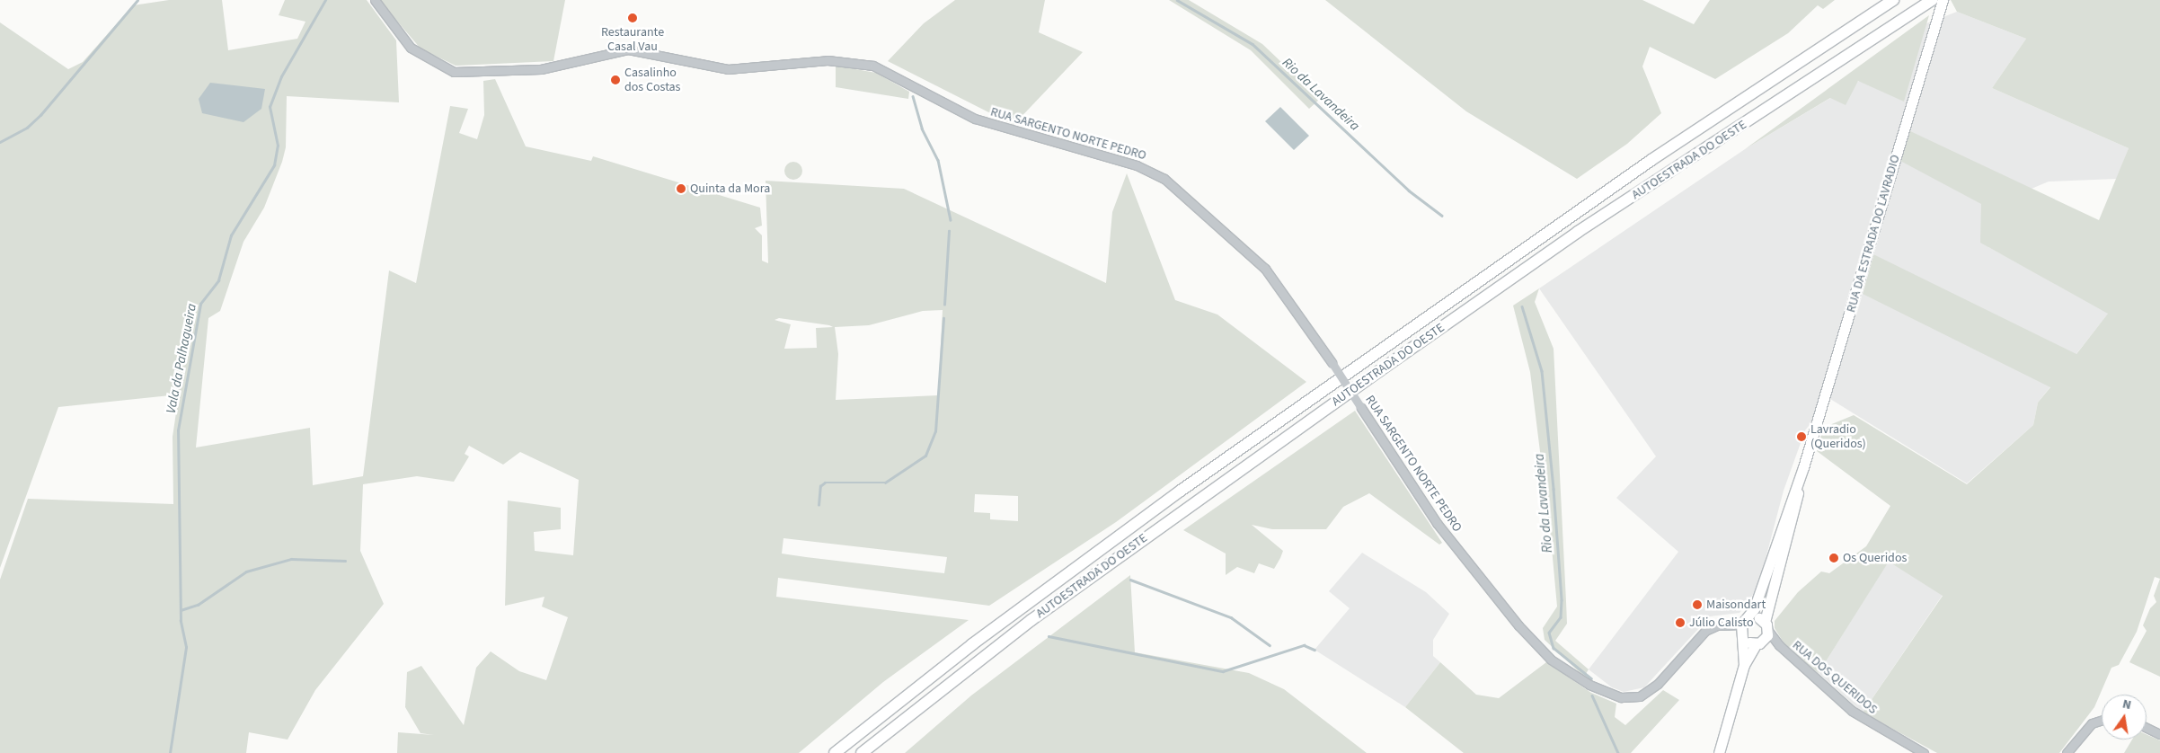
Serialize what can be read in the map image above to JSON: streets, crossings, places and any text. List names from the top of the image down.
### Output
{
  "streets": {
    "highway": ["AUTOESTRADA DO OESTE"],
    "main road": ["RUA DA ESTRADA DO LAVRADIO"],
    "street": ["RUA SARGENTO NORTE PEDRO", "RUA DOS QUERIDOS"]
  },
  "crossings": [
    ["RUA SARGENTO NORTE PEDRO", "RUA DA ESTRADA DO LAVRADIO"],
    ["RUA DA ESTRADA DO LAVRADIO", "RUA DOS QUERIDOS"]
  ],
  "water": ["Rio da Lavandeira", "Vala da Palhagueira"],
  "places": [
    "Restaurante Casal Vau",
    "Casalinho dos Costas",
    "Quinta da Mora",
    "Lavradio (Queridos)",
    "Os Queridos",
    "Maisondart",
    "Júlio Calisto"
  ],
  "north": "top"
}
